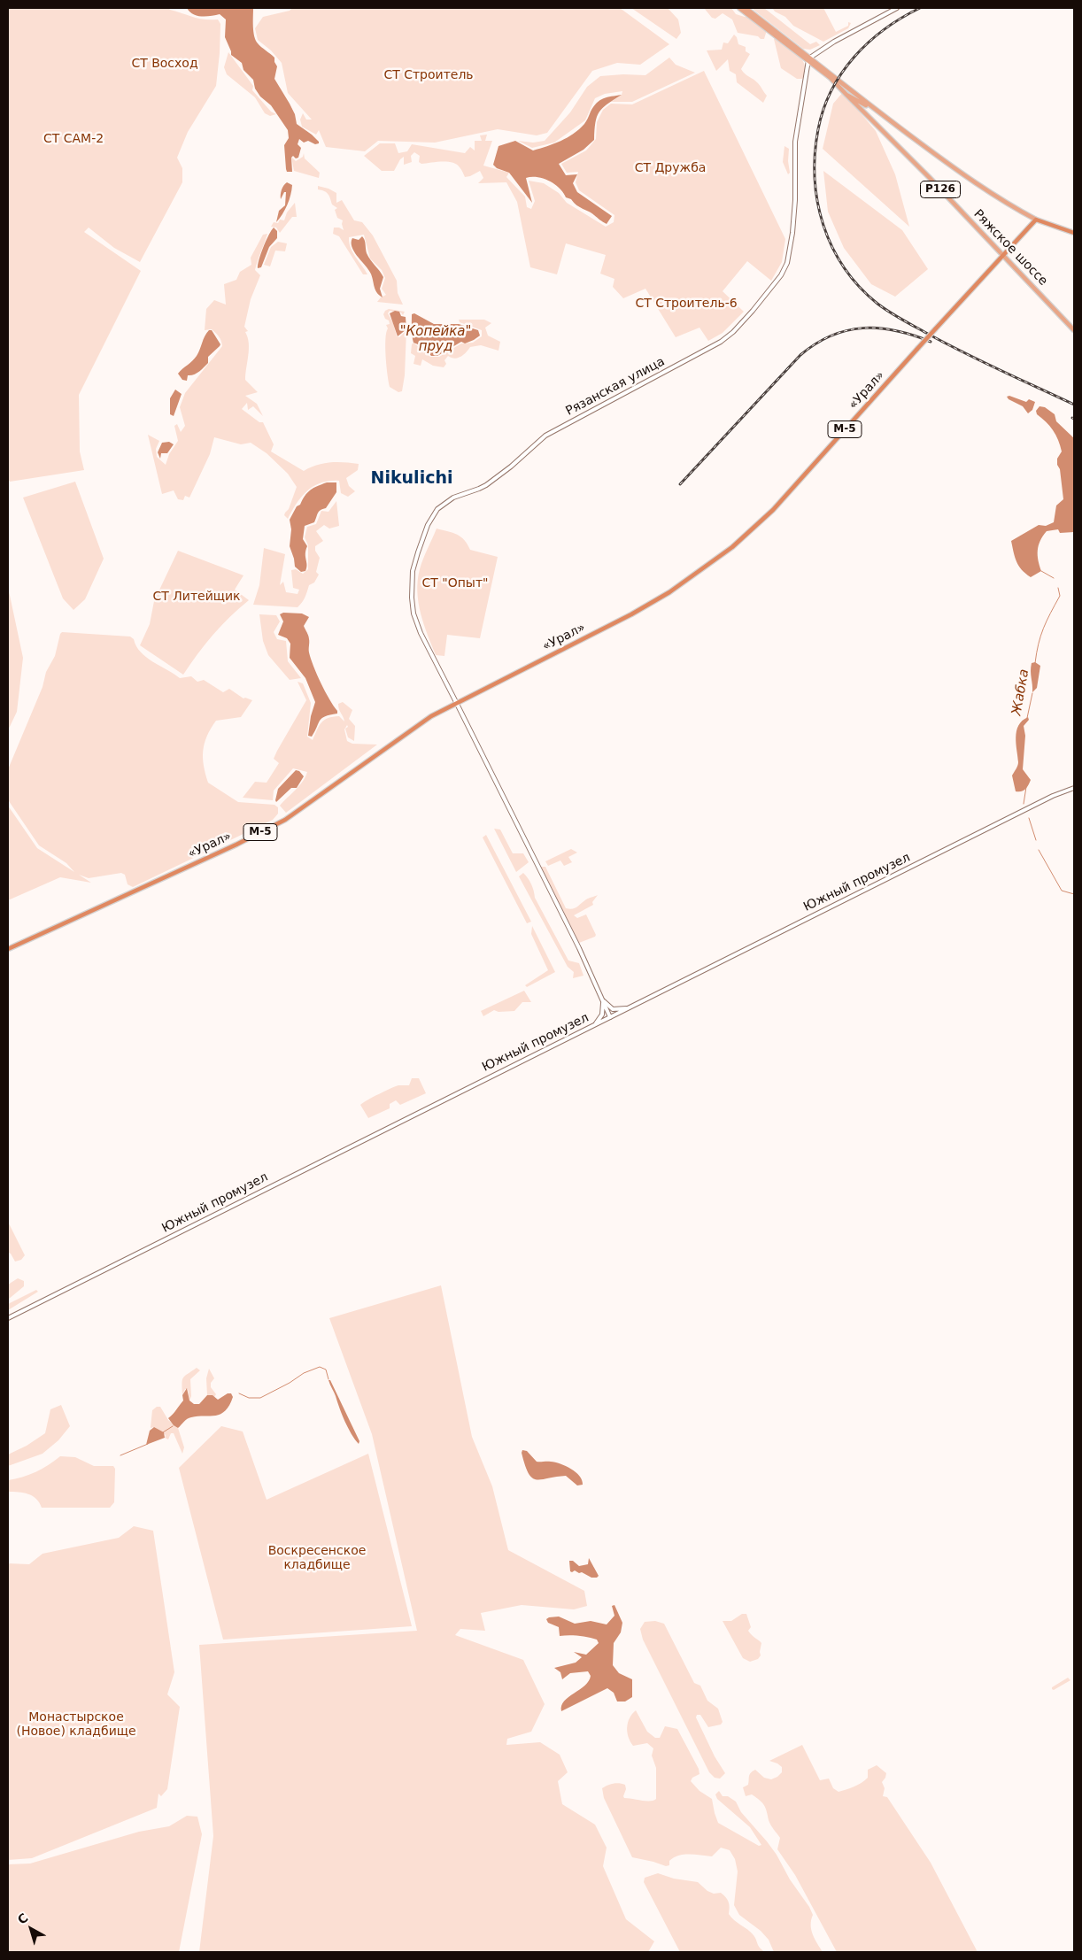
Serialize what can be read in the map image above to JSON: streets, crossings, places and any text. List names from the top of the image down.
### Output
{
  "streets": {
    "highway": ["«Урал»", "М-5"],
    "main road": ["Р126", "Ряжское шоссе"],
    "street": ["Рязанская улица", "Южный промузел"]
  },
  "crossings": [
    ["Ряжское шоссе", "Рязанская улица"],
    ["Ряжское шоссе", "«Урал»"],
    ["Рязанская улица", "«Урал»"],
    ["Рязанская улица", "Южный промузел"]
  ],
  "districts": ["Nikulichi"],
  "water": ["\"Копейка\" пруд", "Жабка"],
  "parks": [
    "СТ Восход",
    "СТ Строитель",
    "СТ САМ-2",
    "СТ Дружба",
    "СТ Строитель-6",
    "СТ \"Опыт\"",
    "СТ Литейщик",
    "Воскресенское кладбище",
    "Монастырское (Новое) кладбище"
  ],
  "north": "top left"
}
